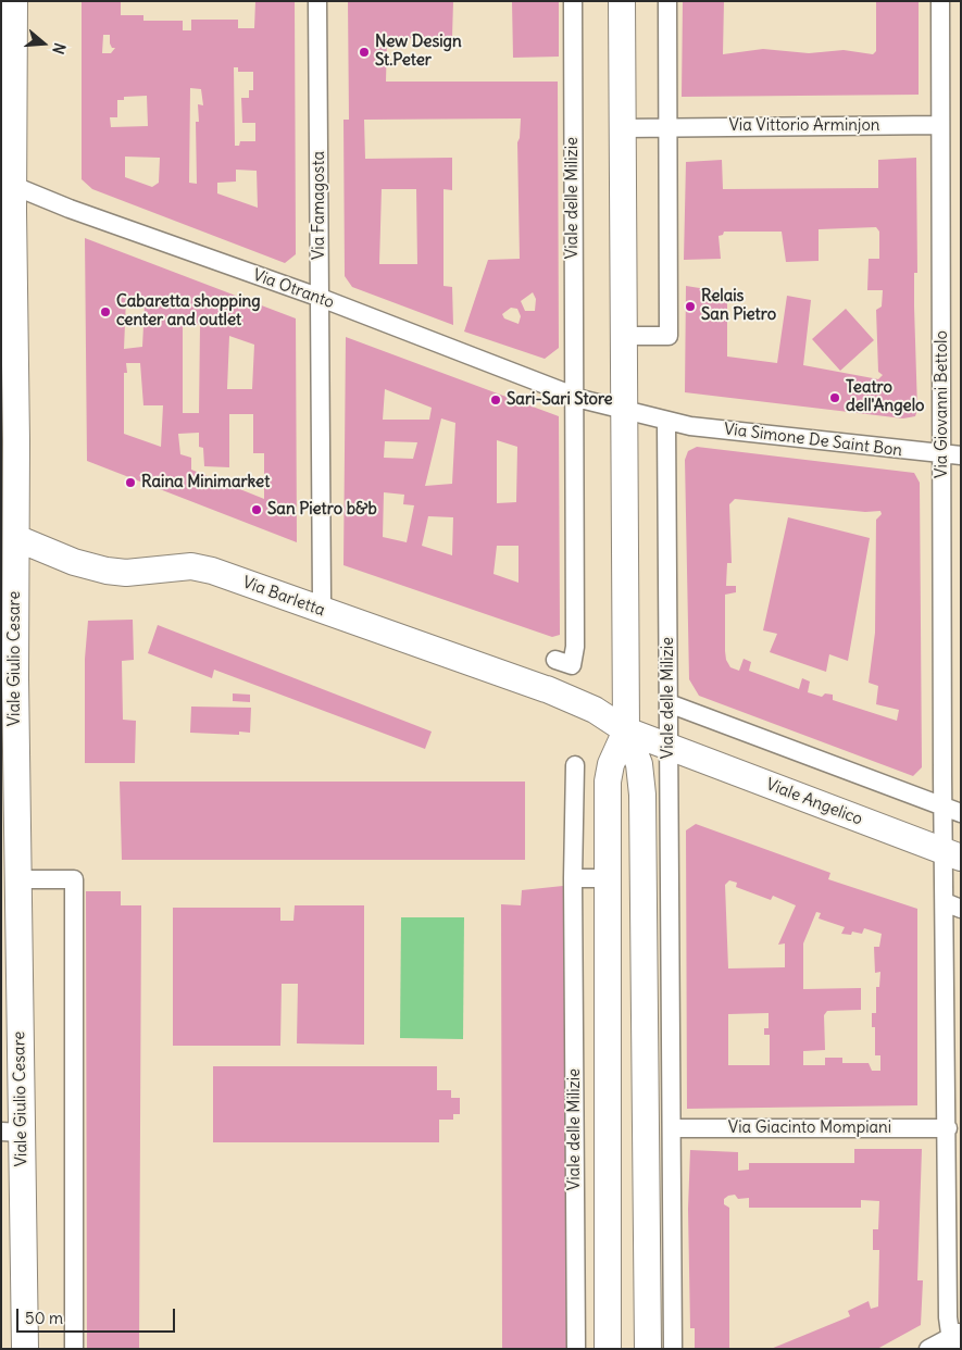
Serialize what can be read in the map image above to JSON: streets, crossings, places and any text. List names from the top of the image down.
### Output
{
  "streets": {
    "street": [
      "Via Vittorio Arminjon",
      "Viale delle Milizie",
      "Via Famagosta",
      "Via Otranto",
      "Via Giovanni Bettolo",
      "Via Simone De Saint Bon",
      "Via Barletta",
      "Viale Giulio Cesare",
      "Viale Angelico",
      "Via Giacinto Mompiani"
    ]
  },
  "crossings": [
    ["Via Vittorio Arminjon", "Viale delle Milizie"],
    ["Via Vittorio Arminjon", "Via Giovanni Bettolo"],
    ["Viale delle Milizie", "Via Otranto"],
    ["Viale delle Milizie", "Via Simone De Saint Bon"],
    ["Viale delle Milizie", "Via Barletta"],
    ["Viale delle Milizie", "Viale Angelico"],
    ["Viale delle Milizie", "Via Giacinto Mompiani"],
    ["Via Famagosta", "Via Otranto"],
    ["Via Famagosta", "Via Barletta"],
    ["Via Otranto", "Viale Giulio Cesare"],
    ["Via Giovanni Bettolo", "Via Simone De Saint Bon"],
    ["Via Giovanni Bettolo", "Viale Angelico"],
    ["Via Giovanni Bettolo", "Via Giacinto Mompiani"],
    ["Via Barletta", "Viale Giulio Cesare"],
    ["Via Barletta", "Viale Angelico"]
  ],
  "places": [
    "New Design St.Peter",
    "Relais San Pietro",
    "Cabaretta shopping center and outlet",
    "Teatro dell'Angelo",
    "Sari-Sari Store",
    "Raina Minimarket",
    "San Pietro b&b"
  ],
  "scale_bar": "50 m",
  "north": "right"
}
